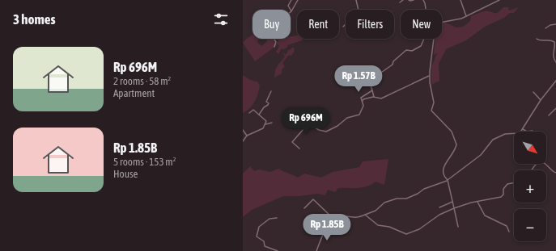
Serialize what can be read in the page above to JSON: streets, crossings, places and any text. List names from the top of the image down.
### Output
{
  "north": "bottom right",
  "page": {
    "heading": "3 homes",
    "chip": [
      "Buy",
      "Rent",
      "Filters",
      "New"
    ],
    "list": [
      {
        "name": "Rp 696M",
        "note": "2 rooms · 58 m² · Apartment"
      },
      {
        "name": "Rp 1.85B",
        "note": "5 rooms · 153 m² · House"
      }
    ],
    "price": ["Rp 1.57B", "Rp 696M", "Rp 1.85B"],
    "map_buttons": ["+", "−"]
  }
}
